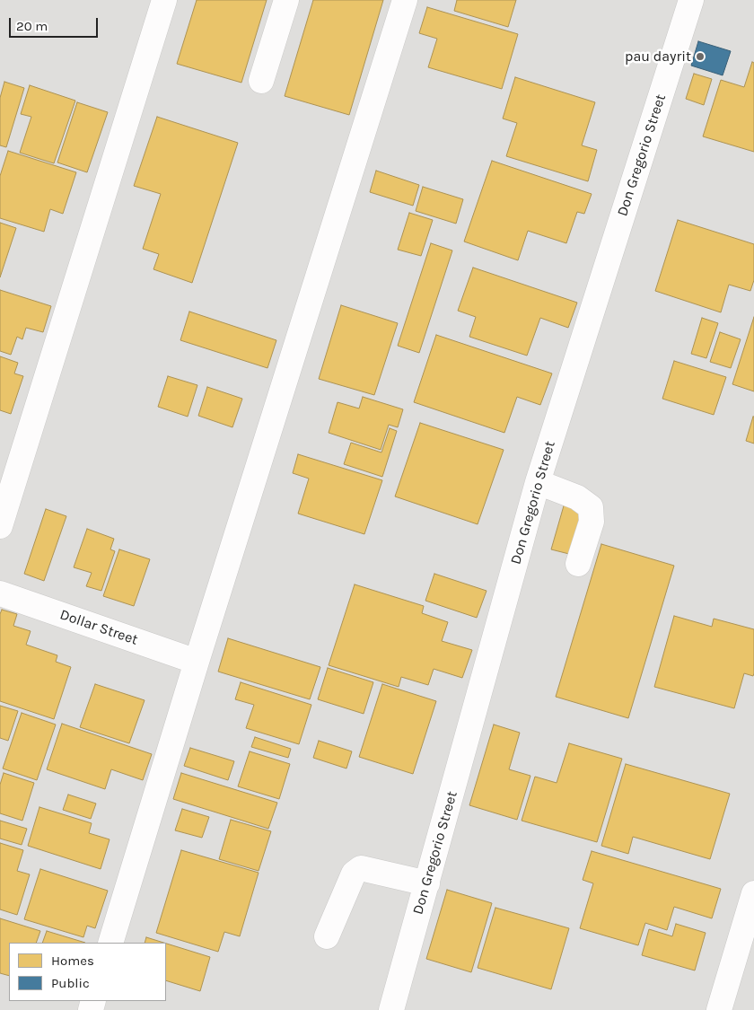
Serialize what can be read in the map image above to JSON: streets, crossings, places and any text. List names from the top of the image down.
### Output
{
  "streets": {
    "street": ["Don Gregorio Street", "Dollar Street"]
  },
  "places": ["pau dayrit"],
  "legend": ["Homes", "Public"],
  "scale_bar": "20 m"
}
